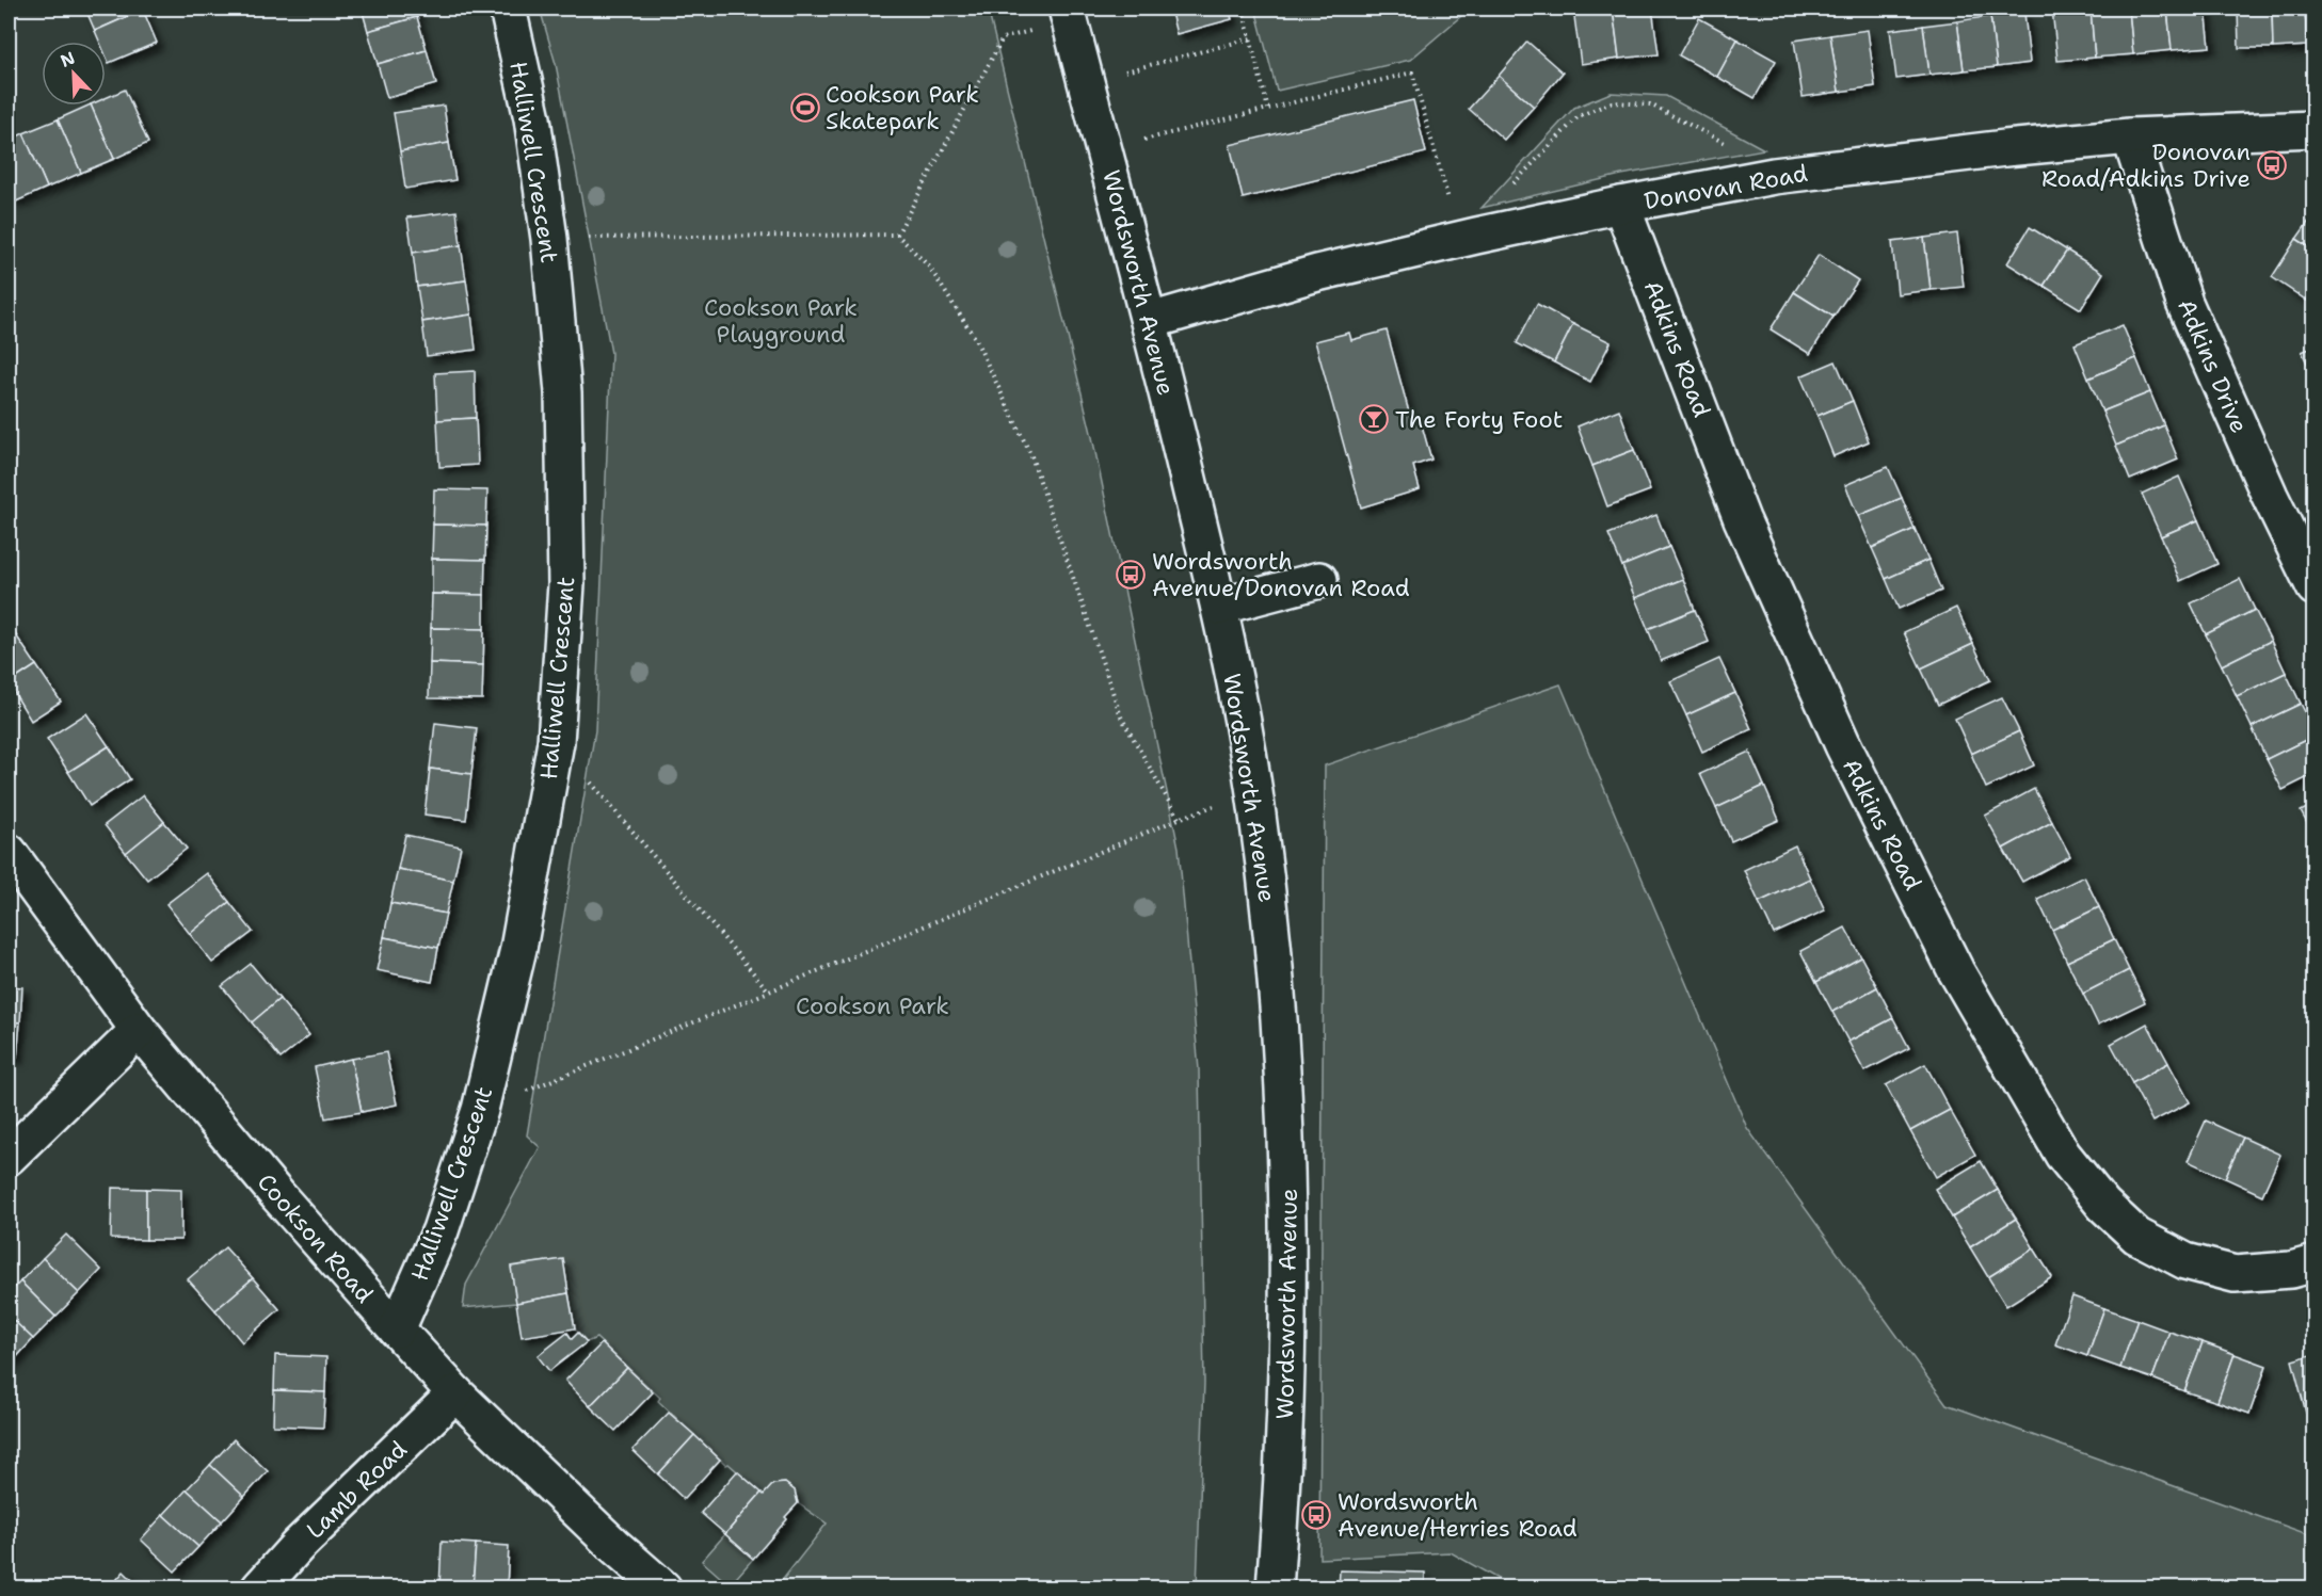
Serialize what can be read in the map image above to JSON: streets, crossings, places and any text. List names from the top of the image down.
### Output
{
  "streets": {
    "street": [
      "Halliwell Crescent",
      "Donovan Road",
      "Wordsworth Avenue",
      "Adkins Road",
      "Adkins Drive",
      "Cookson Road",
      "Lamb Road"
    ]
  },
  "crossings": [
    ["Halliwell Crescent", "Cookson Road"],
    ["Donovan Road", "Wordsworth Avenue"],
    ["Donovan Road", "Adkins Road"],
    ["Donovan Road", "Adkins Drive"],
    ["Cookson Road", "Lamb Road"]
  ],
  "parks": ["Cookson Park Playground", "Cookson Park"],
  "places": {
    "sports": ["Cookson Park Skatepark"],
    "bus stop": ["Donovan Road/Adkins Drive", "Wordsworth Avenue/Donovan Road", "Wordsworth Avenue/Herries Road"],
    "bar": ["The Forty Foot"]
  },
  "north": "top left"
}
